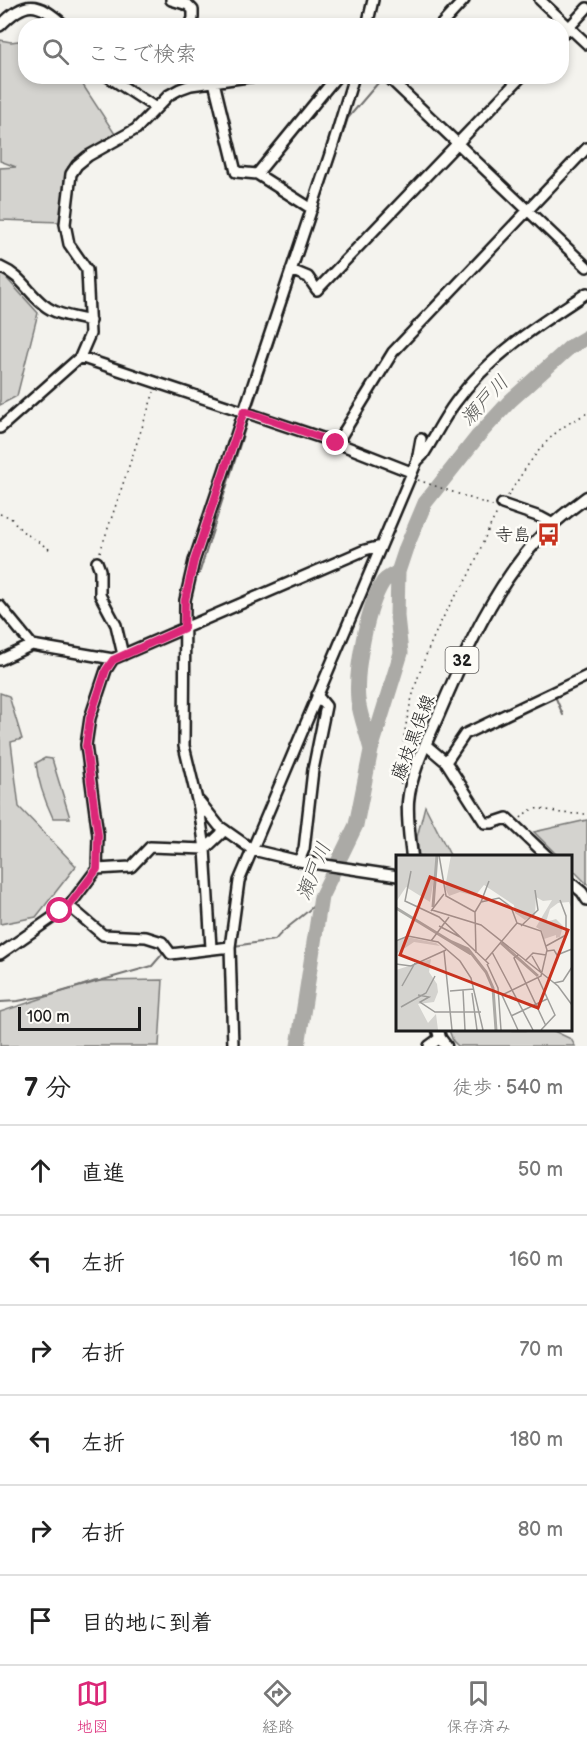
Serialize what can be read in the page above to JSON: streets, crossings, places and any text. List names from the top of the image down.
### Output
{
  "streets": {
    "main road": ["32", "藤枝黒俣線"]
  },
  "water": ["瀬戸川"],
  "places": {
    "bus stop": ["寺島"]
  },
  "scale_bar": "100 m",
  "page": {
    "search": "ここで検索",
    "scale": "100 m",
    "heading": ["7 分", "徒歩 · 540 m"],
    "list": [
      ["直進", "50 m"],
      ["左折", "160 m"],
      ["右折", "70 m"],
      ["左折", "180 m"],
      ["右折", "80 m"],
      "目的地に到着"
    ],
    "nav": ["地図", "経路", "保存済み"]
  }
}
